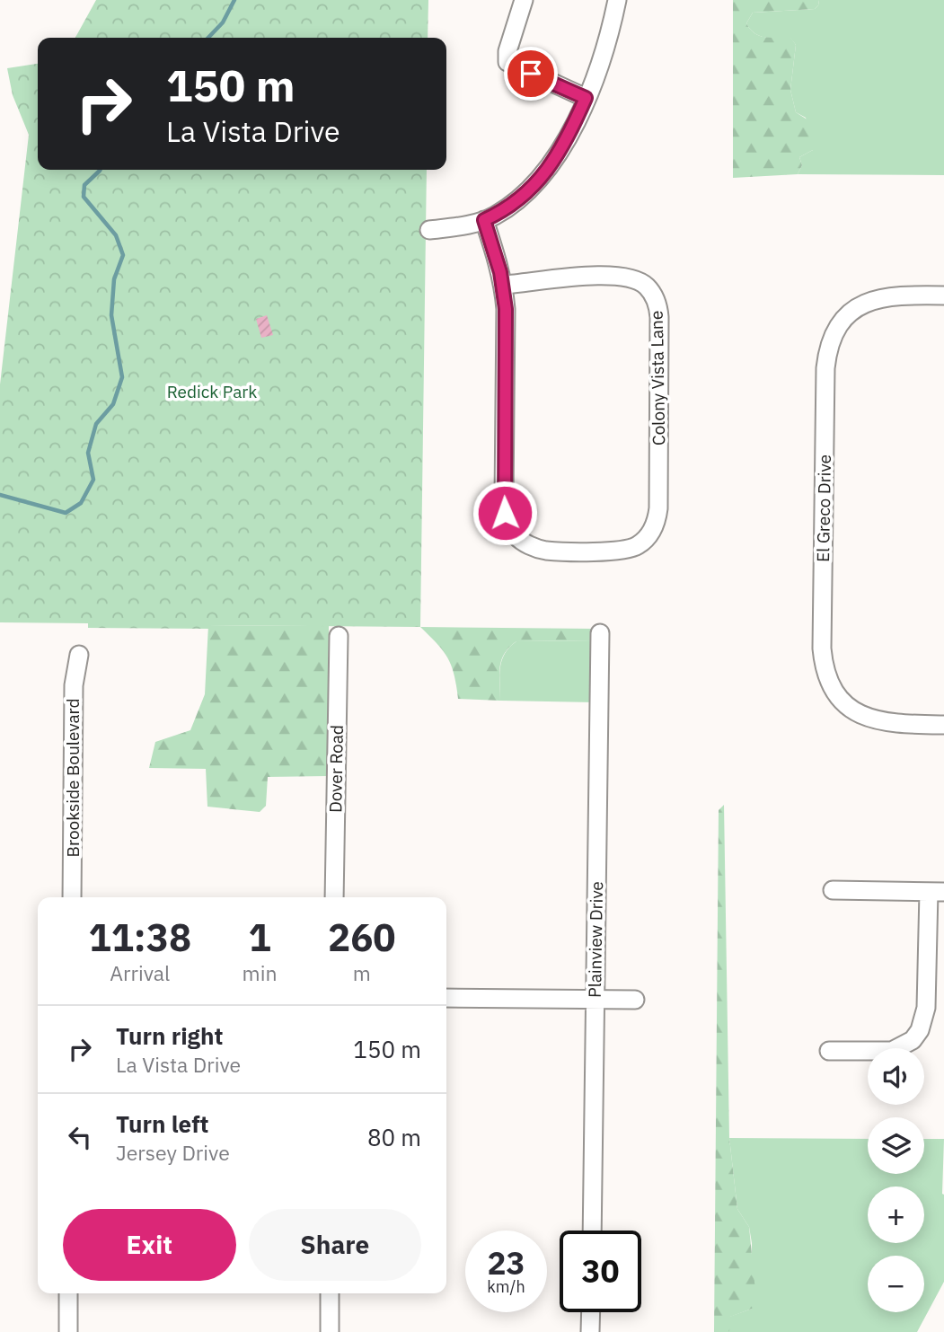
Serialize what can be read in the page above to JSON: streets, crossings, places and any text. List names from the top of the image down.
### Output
{
  "streets": {
    "street": [
      "Colony Vista Lane",
      "El Greco Drive",
      "Dover Road",
      "Brookside Boulevard",
      "Plainview Drive"
    ]
  },
  "parks": ["Redick Park"],
  "page": {
    "turn": ["150 m", "La Vista Drive"],
    "eta": [
      "11:38",
      "Arrival",
      "1",
      "min",
      "260",
      "m"
    ],
    "list": [
      {
        "name": "Turn right",
        "note": "La Vista Drive",
        "value": "150 m"
      },
      {
        "name": "Turn left",
        "note": "Jersey Drive",
        "value": "80 m"
      }
    ],
    "map_buttons": ["+", "−"],
    "buttons": ["Exit", "Share"],
    "speed": "23 km/h",
    "limit": "30"
  }
}
